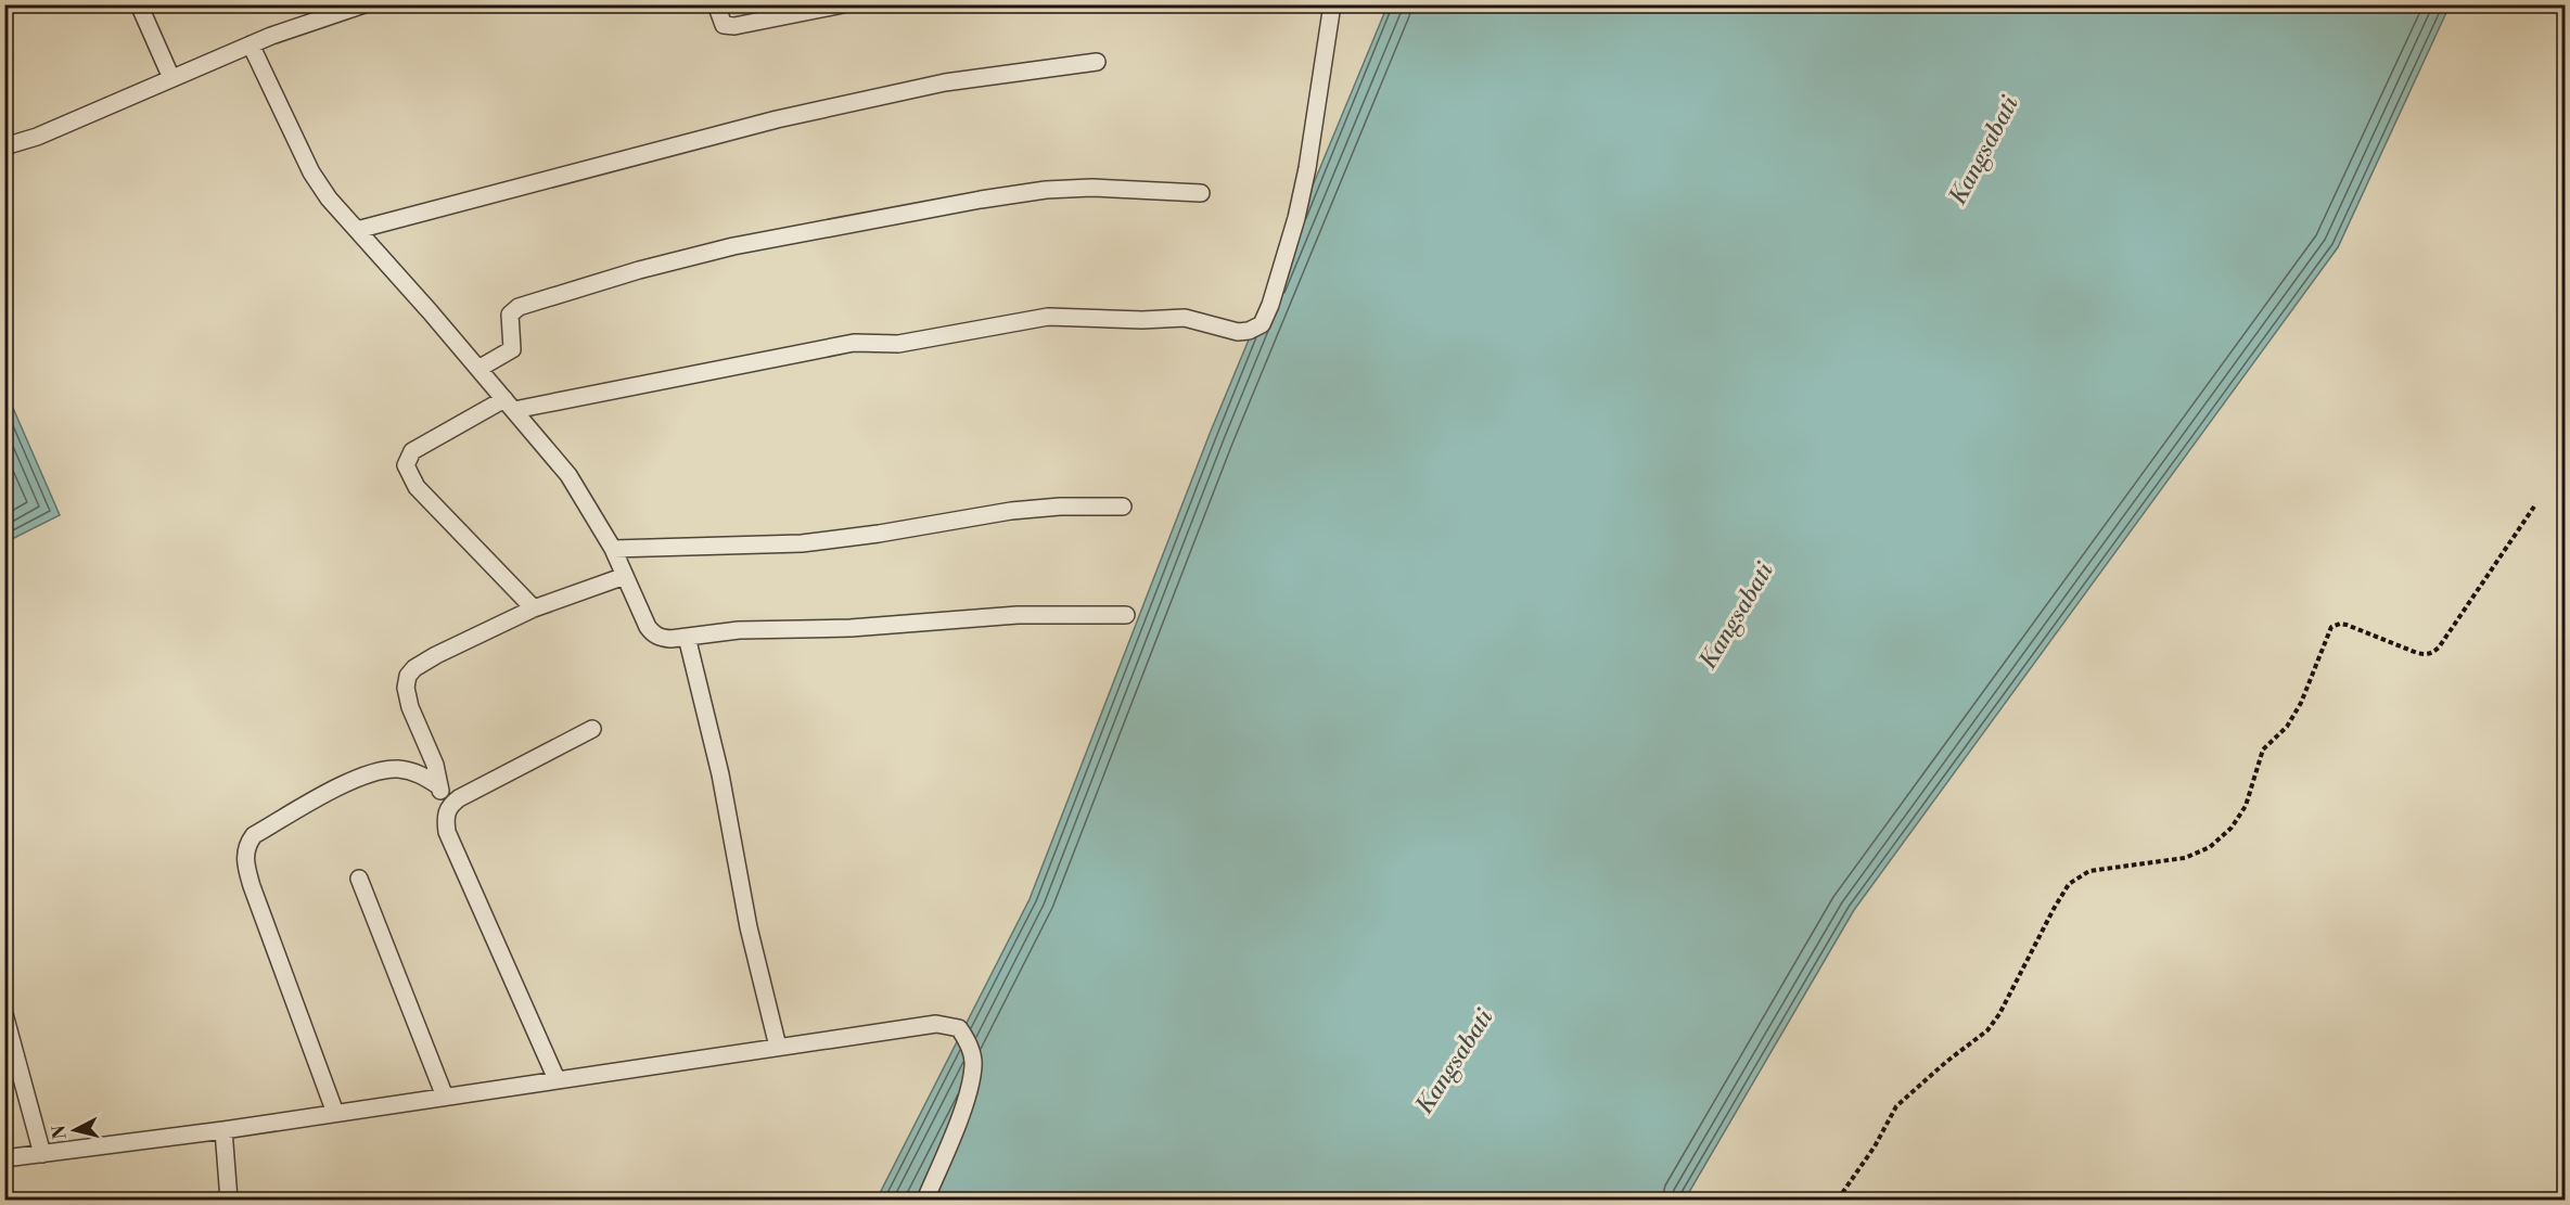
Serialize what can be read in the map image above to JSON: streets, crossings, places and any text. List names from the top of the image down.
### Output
{
  "water": ["Kangsabati"],
  "north": "left"
}
